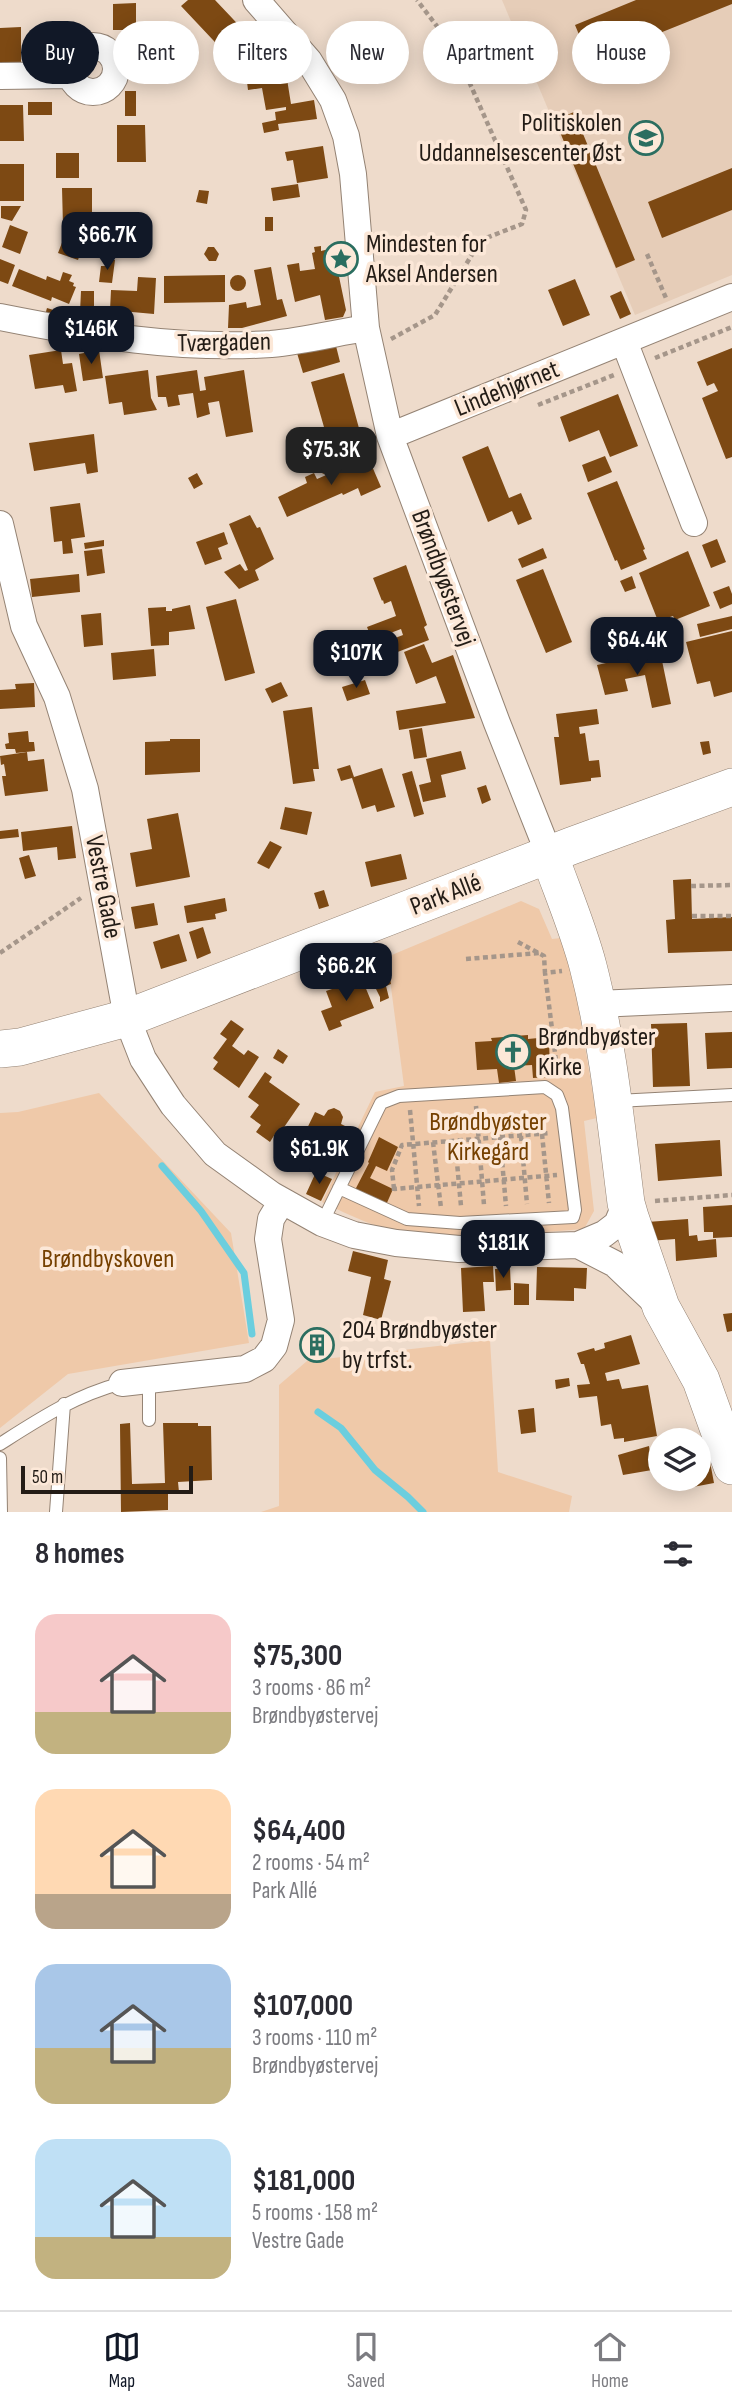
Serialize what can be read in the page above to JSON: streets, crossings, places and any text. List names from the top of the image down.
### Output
{
  "streets": {
    "street": [
      "Tværgaden",
      "Lindehjørnet",
      "Brøndbyøstervej",
      "Vestre Gade",
      "Park Allé"
    ]
  },
  "crossings": [
    ["Tværgaden", "Brøndbyøstervej"],
    ["Lindehjørnet", "Brøndbyøstervej"],
    ["Brøndbyøstervej", "Vestre Gade"],
    ["Brøndbyøstervej", "Park Allé"],
    ["Vestre Gade", "Park Allé"]
  ],
  "parks": ["Brøndbyøster Kirkegård", "Brøndbyskoven"],
  "places": {
    "school or university": ["Politiskolen Uddannelsescenter Øst"],
    "place": ["Mindesten for Aksel Andersen"],
    "church": ["Brøndbyøster Kirke"],
    "building": ["204 Brøndbyøster by trfst."]
  },
  "scale_bar": "50 m",
  "page": {
    "chip": [
      "Buy",
      "Rent",
      "Filters",
      "New",
      "Apartment",
      "House"
    ],
    "price": [
      "$66.7K",
      "$146K",
      "$75.3K",
      "$64.4K",
      "$107K",
      "$66.2K",
      "$61.9K",
      "$181K"
    ],
    "scale": "50 m",
    "heading": "8 homes",
    "list": [
      {
        "name": "$75,300",
        "note": "3 rooms · 86 m² · Brøndbyøstervej"
      },
      {
        "name": "$64,400",
        "note": "2 rooms · 54 m² · Park Allé"
      },
      {
        "name": "$107,000",
        "note": "3 rooms · 110 m² · Brøndbyøstervej"
      },
      {
        "name": "$181,000",
        "note": "5 rooms · 158 m² · Vestre Gade"
      }
    ],
    "tabs": ["Map", "Saved", "Home"]
  }
}
